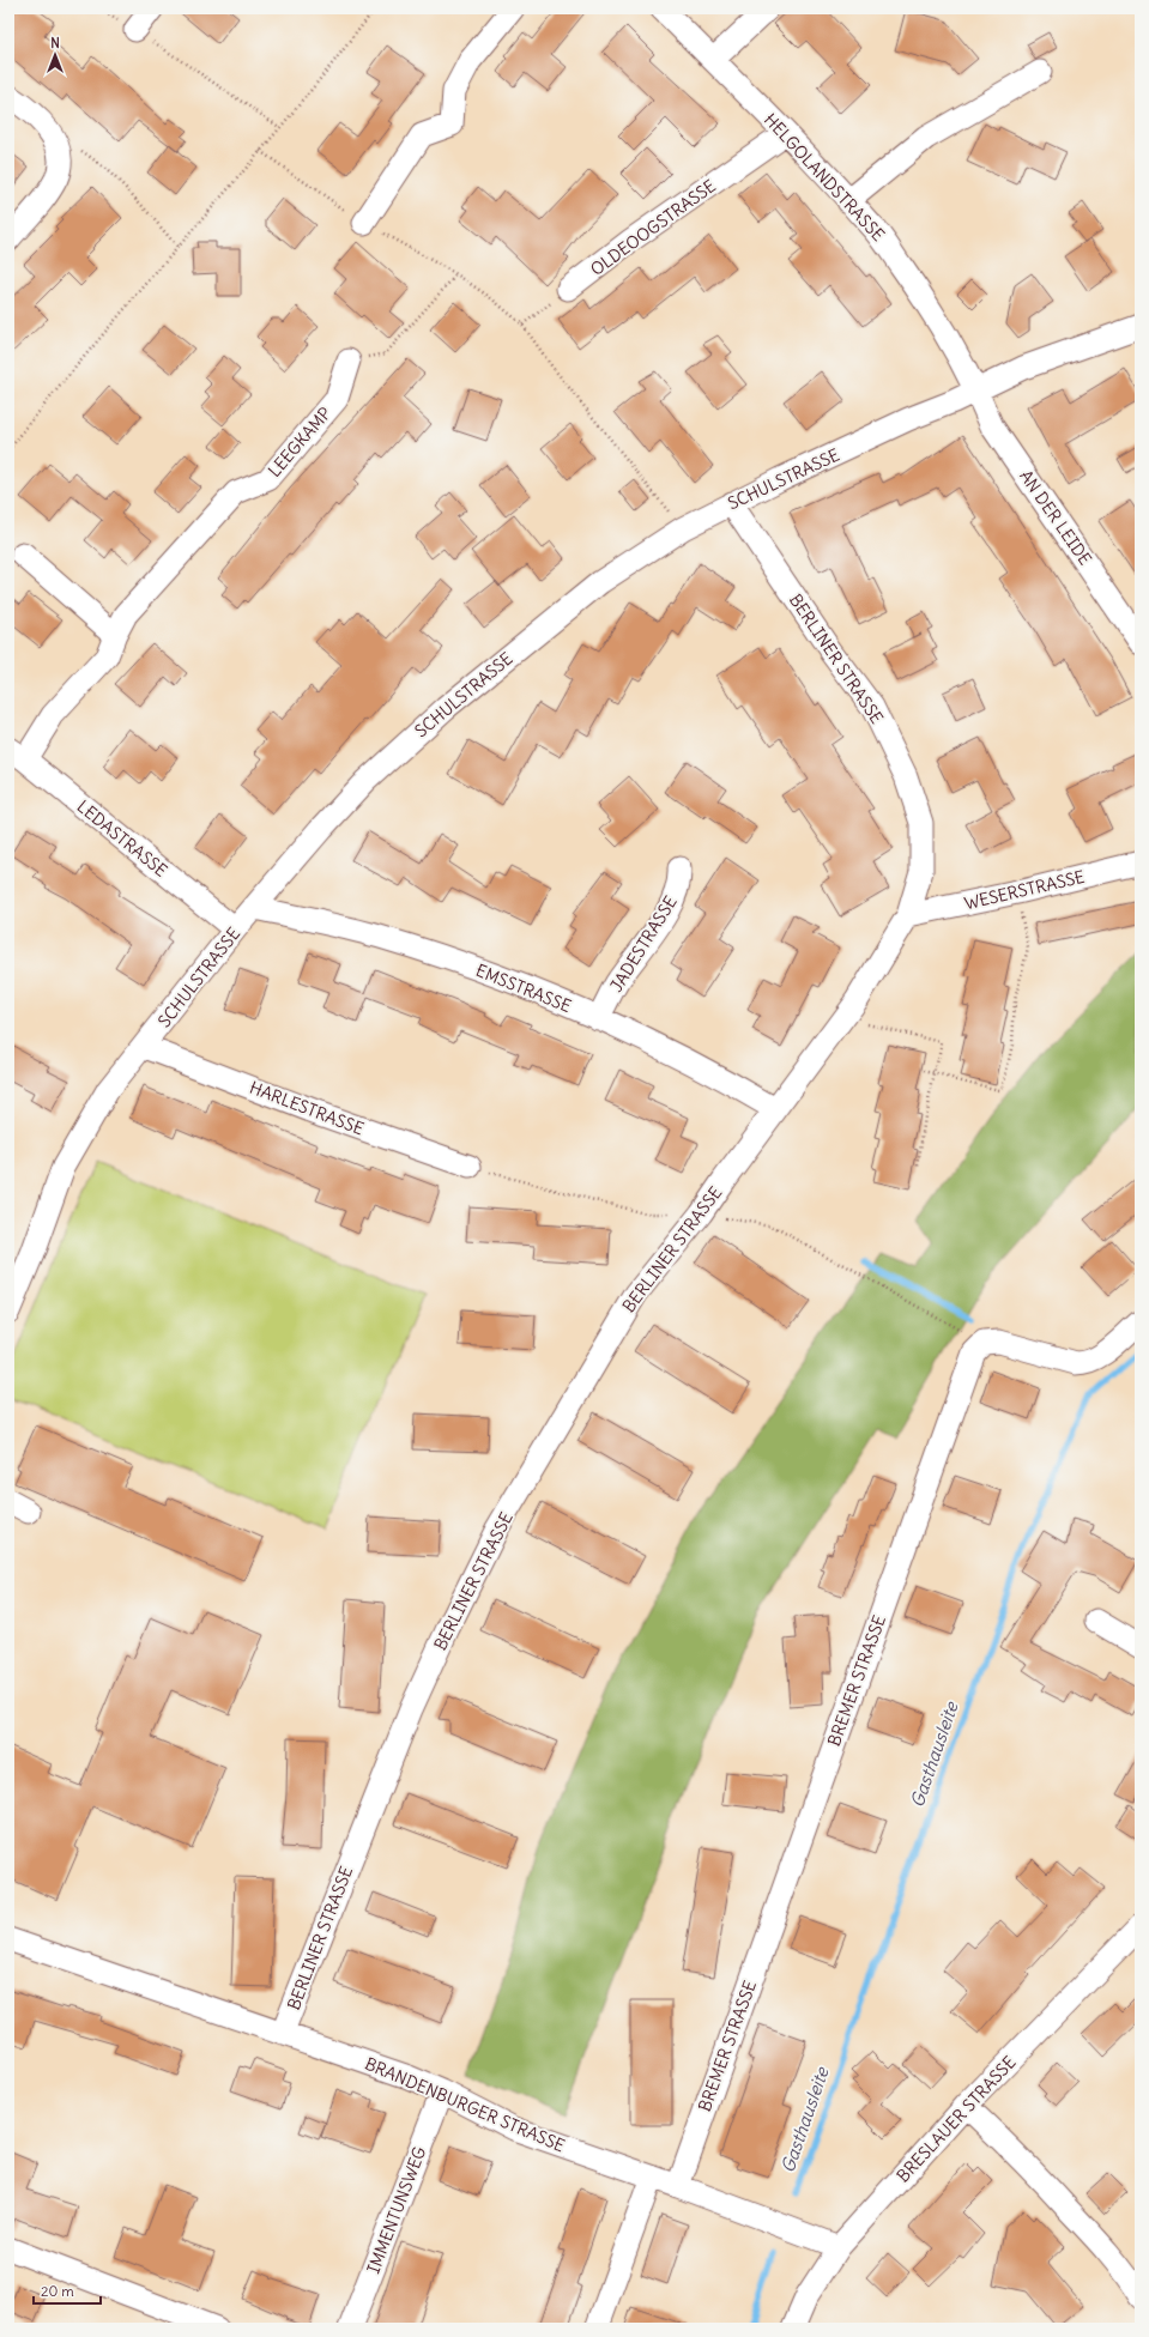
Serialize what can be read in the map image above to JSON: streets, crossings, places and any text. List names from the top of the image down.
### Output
{
  "streets": {
    "street": [
      "HELGOLANDSTRASSE",
      "OLDEOOGSTRASSE",
      "LEEGKAMP",
      "SCHULSTRASSE",
      "AN DER LEIDE",
      "BERLINER STRASSE",
      "LEDASTRASSE",
      "WESERSTRASSE",
      "JADESTRASSE",
      "EMSSTRASSE",
      "HARLESTRASSE",
      "BREMER STRASSE",
      "BRANDENBURGER STRASSE",
      "BRESLAUER STRASSE",
      "IMMENTUNSWEG"
    ]
  },
  "crossings": [
    ["HELGOLANDSTRASSE", "OLDEOOGSTRASSE"],
    ["HELGOLANDSTRASSE", "SCHULSTRASSE"],
    ["HELGOLANDSTRASSE", "AN DER LEIDE"],
    ["LEEGKAMP", "LEDASTRASSE"],
    ["SCHULSTRASSE", "AN DER LEIDE"],
    ["SCHULSTRASSE", "BERLINER STRASSE"],
    ["SCHULSTRASSE", "LEDASTRASSE"],
    ["SCHULSTRASSE", "EMSSTRASSE"],
    ["SCHULSTRASSE", "HARLESTRASSE"],
    ["BERLINER STRASSE", "WESERSTRASSE"],
    ["BERLINER STRASSE", "EMSSTRASSE"],
    ["BERLINER STRASSE", "BRANDENBURGER STRASSE"],
    ["JADESTRASSE", "EMSSTRASSE"],
    ["BREMER STRASSE", "BRANDENBURGER STRASSE"],
    ["BRANDENBURGER STRASSE", "BRESLAUER STRASSE"],
    ["BRANDENBURGER STRASSE", "IMMENTUNSWEG"]
  ],
  "water": ["Gasthausleite"],
  "scale_bar": "20 m",
  "north": "top"
}
